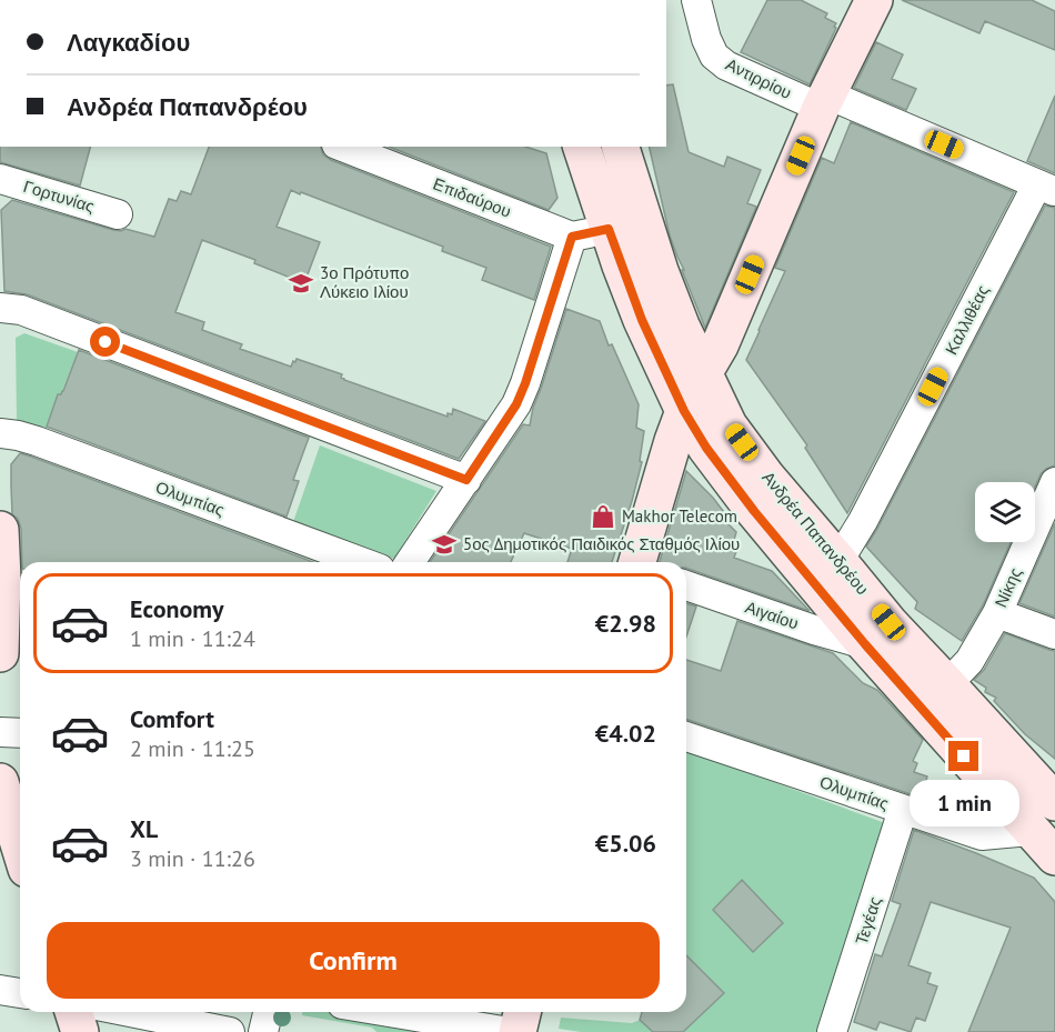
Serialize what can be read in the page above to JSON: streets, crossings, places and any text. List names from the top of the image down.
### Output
{
  "streets": {
    "main road": ["Ανδρέα Παπανδρέου"],
    "street": [
      "Αντιρρίου",
      "Γορτυνίας",
      "Επιδαύρου",
      "Καλλιθέας",
      "Ολυμπίας",
      "Νίκης",
      "Αιγαίου",
      "Τεγέας"
    ]
  },
  "crossings": [
    ["Αντιρρίου", "Καλλιθέας"],
    ["Καλλιθέας", "Ανδρέα Παπανδρέου"],
    ["Ολυμπίας", "Ανδρέα Παπανδρέου"],
    ["Ολυμπίας", "Τεγέας"],
    ["Ανδρέα Παπανδρέου", "Νίκης"],
    ["Ανδρέα Παπανδρέου", "Αιγαίου"]
  ],
  "places": {
    "school or university": ["3ο Πρότυπο Λύκειο Ιλίου", "5ος Δημοτικός Παιδικός Σταθμός Ιλίου"],
    "shop": ["Makhor Telecom"]
  },
  "page": {
    "banner": ["Λαγκαδίου", "Ανδρέα Παπανδρέου"],
    "list": [
      {
        "name": "Economy",
        "note": "1 min · 11:24",
        "value": "€2.98"
      },
      {
        "name": "Comfort",
        "note": "2 min · 11:25",
        "value": "€4.02"
      },
      {
        "name": "XL",
        "note": "3 min · 11:26",
        "value": "€5.06"
      }
    ],
    "bubble": "1 min",
    "buttons": "Confirm"
  }
}
